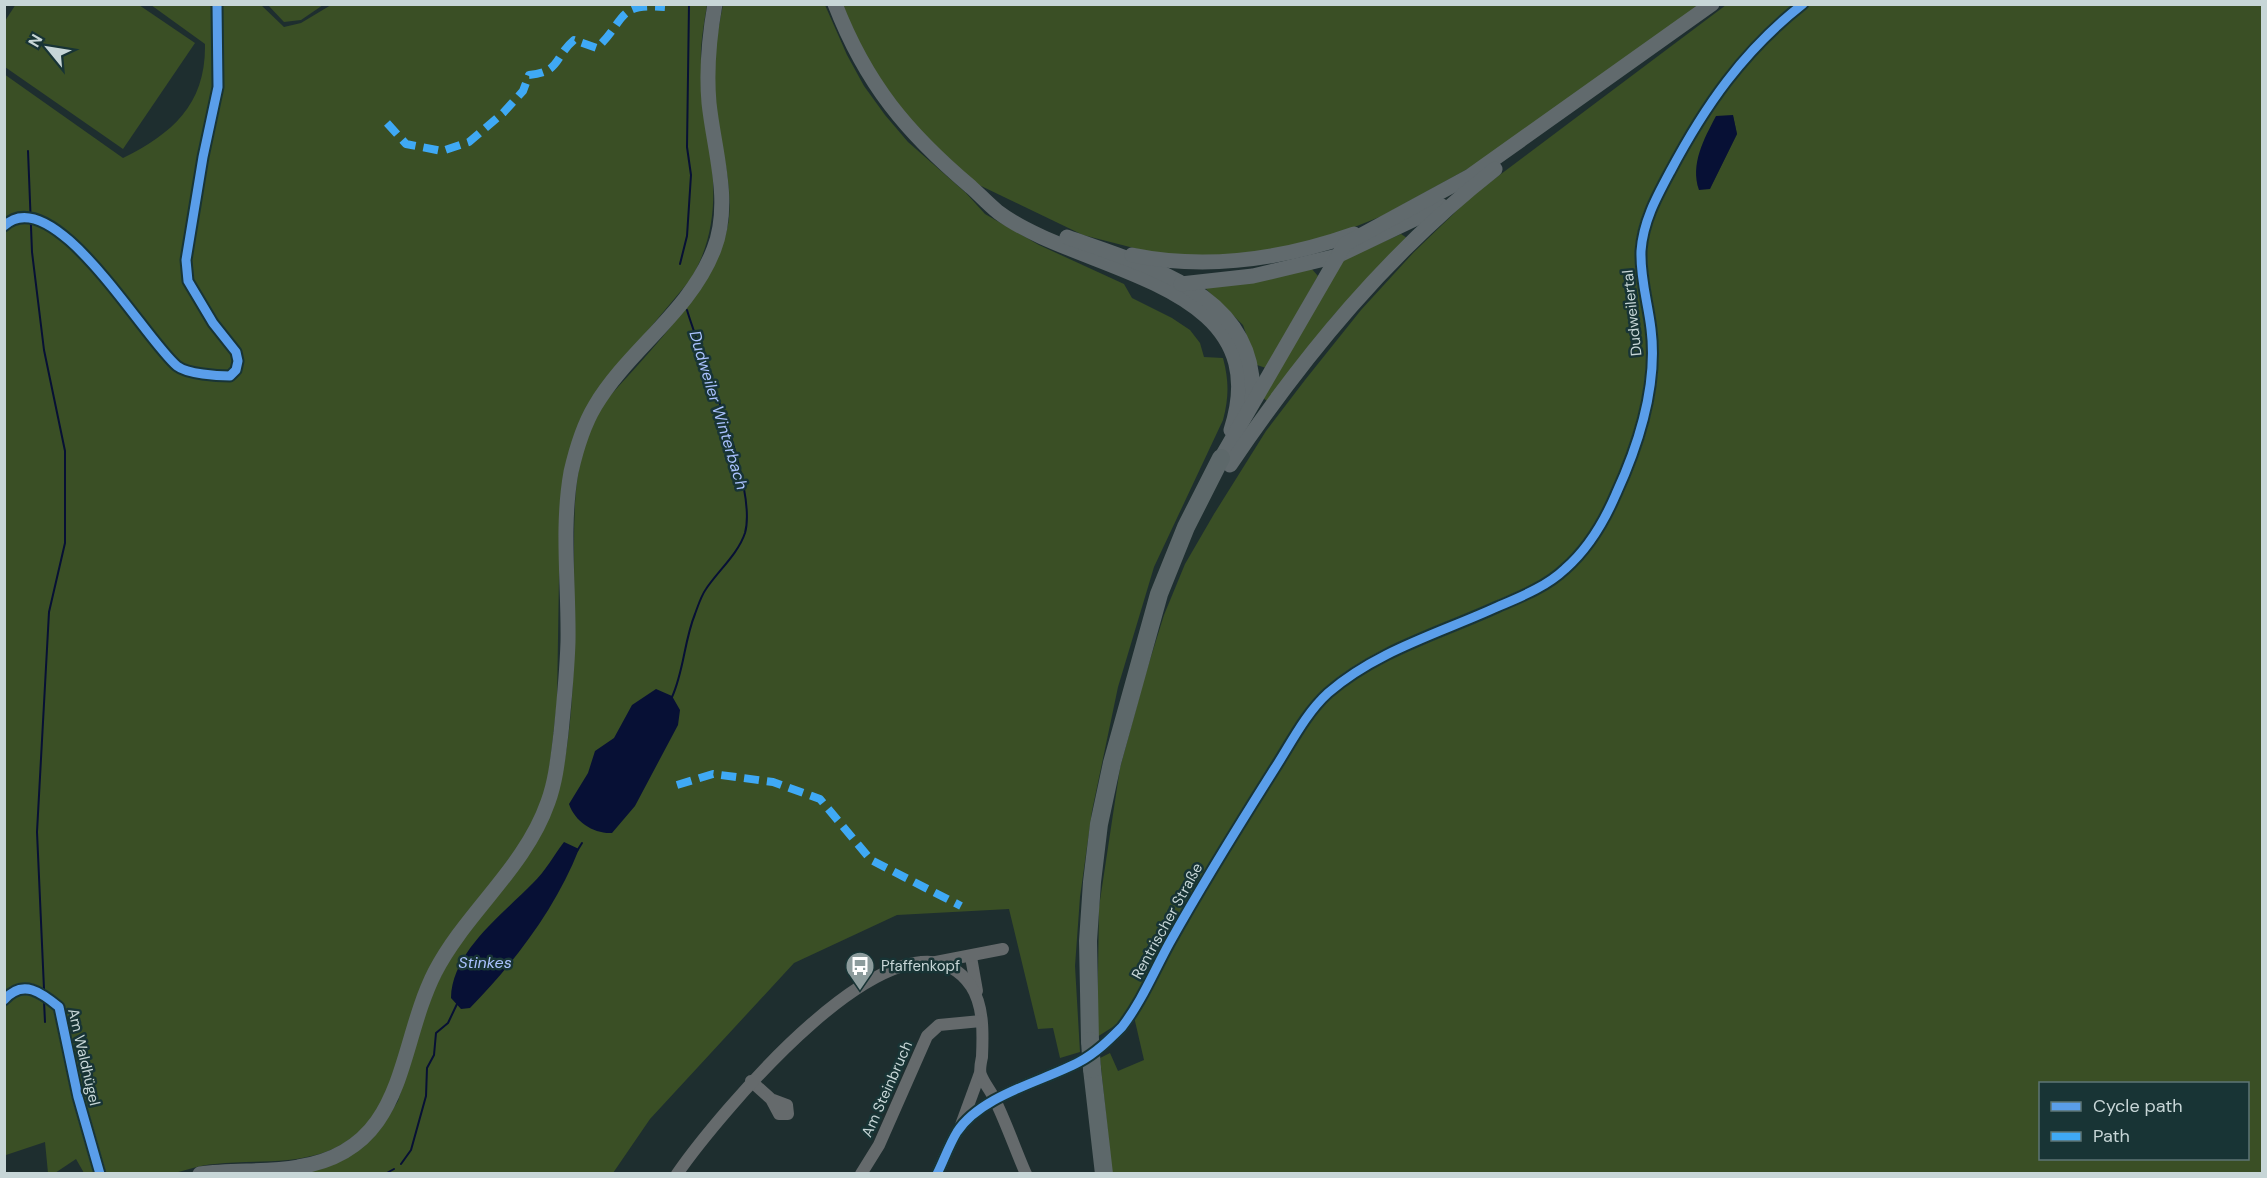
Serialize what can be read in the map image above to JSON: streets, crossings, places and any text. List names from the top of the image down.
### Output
{
  "streets": {
    "street": [
      "Dudweilertal",
      "Rentrischer Straße",
      "Am Waldhügel",
      "Am Steinbruch"
    ]
  },
  "crossings": [
    ["Dudweilertal", "Rentrischer Straße"]
  ],
  "water": ["Dudweiler Winterbach", "Stinkes"],
  "places": {
    "bus stop": ["Pfaffenkopf"]
  },
  "legend": ["Cycle path", "Path"],
  "north": "top left"
}
